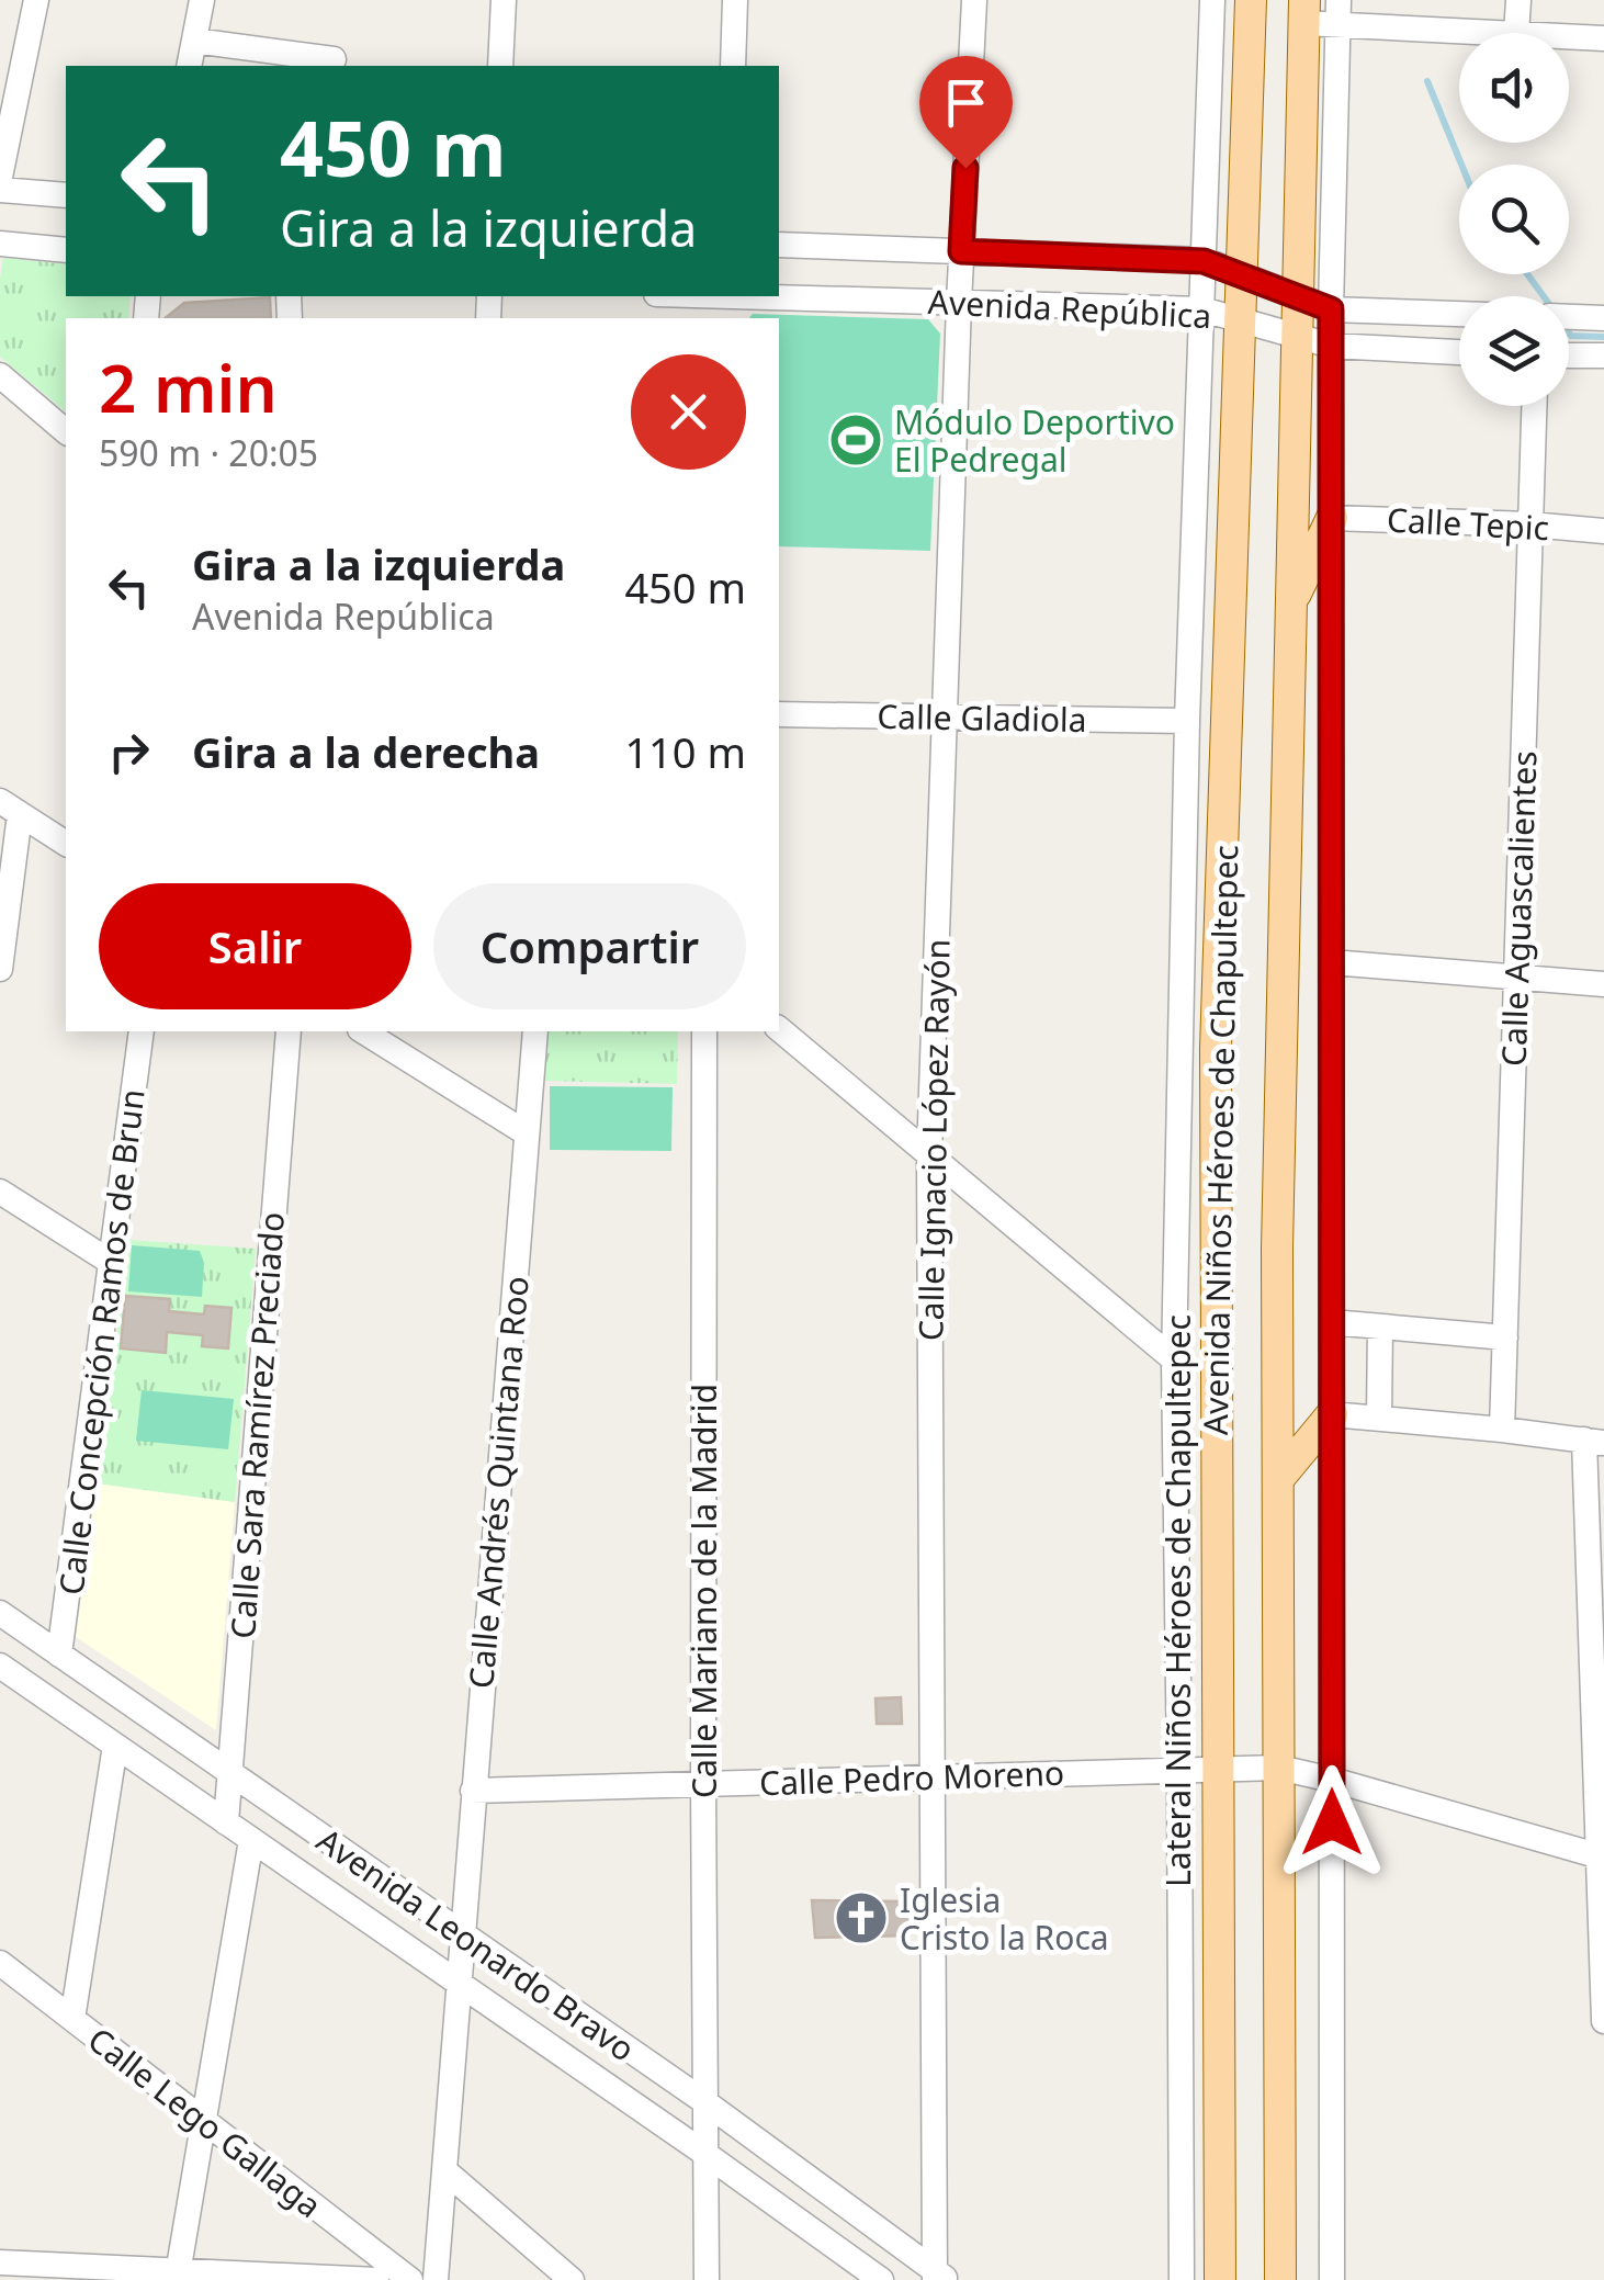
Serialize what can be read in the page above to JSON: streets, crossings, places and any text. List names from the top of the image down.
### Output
{
  "streets": {
    "main road": ["Avenida Niños Héroes de Chapultepec"],
    "street": [
      "Avenida República",
      "Calle Tepic",
      "Calle Gladiola",
      "Calle Aguascalientes",
      "Calle Ignacio López Rayón",
      "Calle Concepción Ramos de Brun",
      "Calle Sara Ramírez Preciado",
      "Calle Andrés Quintana Roo",
      "Calle Mariano de la Madrid",
      "Lateral Niños Héroes de Chapultepec",
      "Calle Pedro Moreno",
      "Avenida Leonardo Bravo",
      "Calle Lego Gallaga"
    ]
  },
  "crossings": [
    ["Avenida República", "Calle Ignacio López Rayón"],
    ["Avenida República", "Avenida Niños Héroes de Chapultepec"],
    ["Avenida República", "Lateral Niños Héroes de Chapultepec"],
    ["Calle Tepic", "Calle Aguascalientes"],
    ["Calle Gladiola", "Calle Ignacio López Rayón"],
    ["Calle Gladiola", "Lateral Niños Héroes de Chapultepec"],
    ["Calle Ignacio López Rayón", "Calle Pedro Moreno"],
    ["Calle Ignacio López Rayón", "Avenida Leonardo Bravo"],
    ["Avenida Niños Héroes de Chapultepec", "Calle Pedro Moreno"],
    ["Calle Concepción Ramos de Brun", "Avenida Leonardo Bravo"],
    ["Calle Sara Ramírez Preciado", "Avenida Leonardo Bravo"],
    ["Calle Andrés Quintana Roo", "Calle Pedro Moreno"],
    ["Calle Andrés Quintana Roo", "Avenida Leonardo Bravo"],
    ["Calle Mariano de la Madrid", "Calle Pedro Moreno"],
    ["Calle Mariano de la Madrid", "Avenida Leonardo Bravo"],
    ["Lateral Niños Héroes de Chapultepec", "Calle Pedro Moreno"]
  ],
  "places": {
    "sports": ["Módulo Deportivo El Pedregal"],
    "church": ["Iglesia Cristo la Roca"]
  },
  "page": {
    "turn": ["450 m", "Gira a la izquierda"],
    "heading": ["2 min", "590 m · 20:05"],
    "list": [
      {
        "name": "Gira a la izquierda",
        "note": "Avenida República",
        "value": "450 m"
      },
      {
        "name": "Gira a la derecha",
        "value": "110 m"
      }
    ],
    "buttons": ["Salir", "Compartir"]
  }
}
